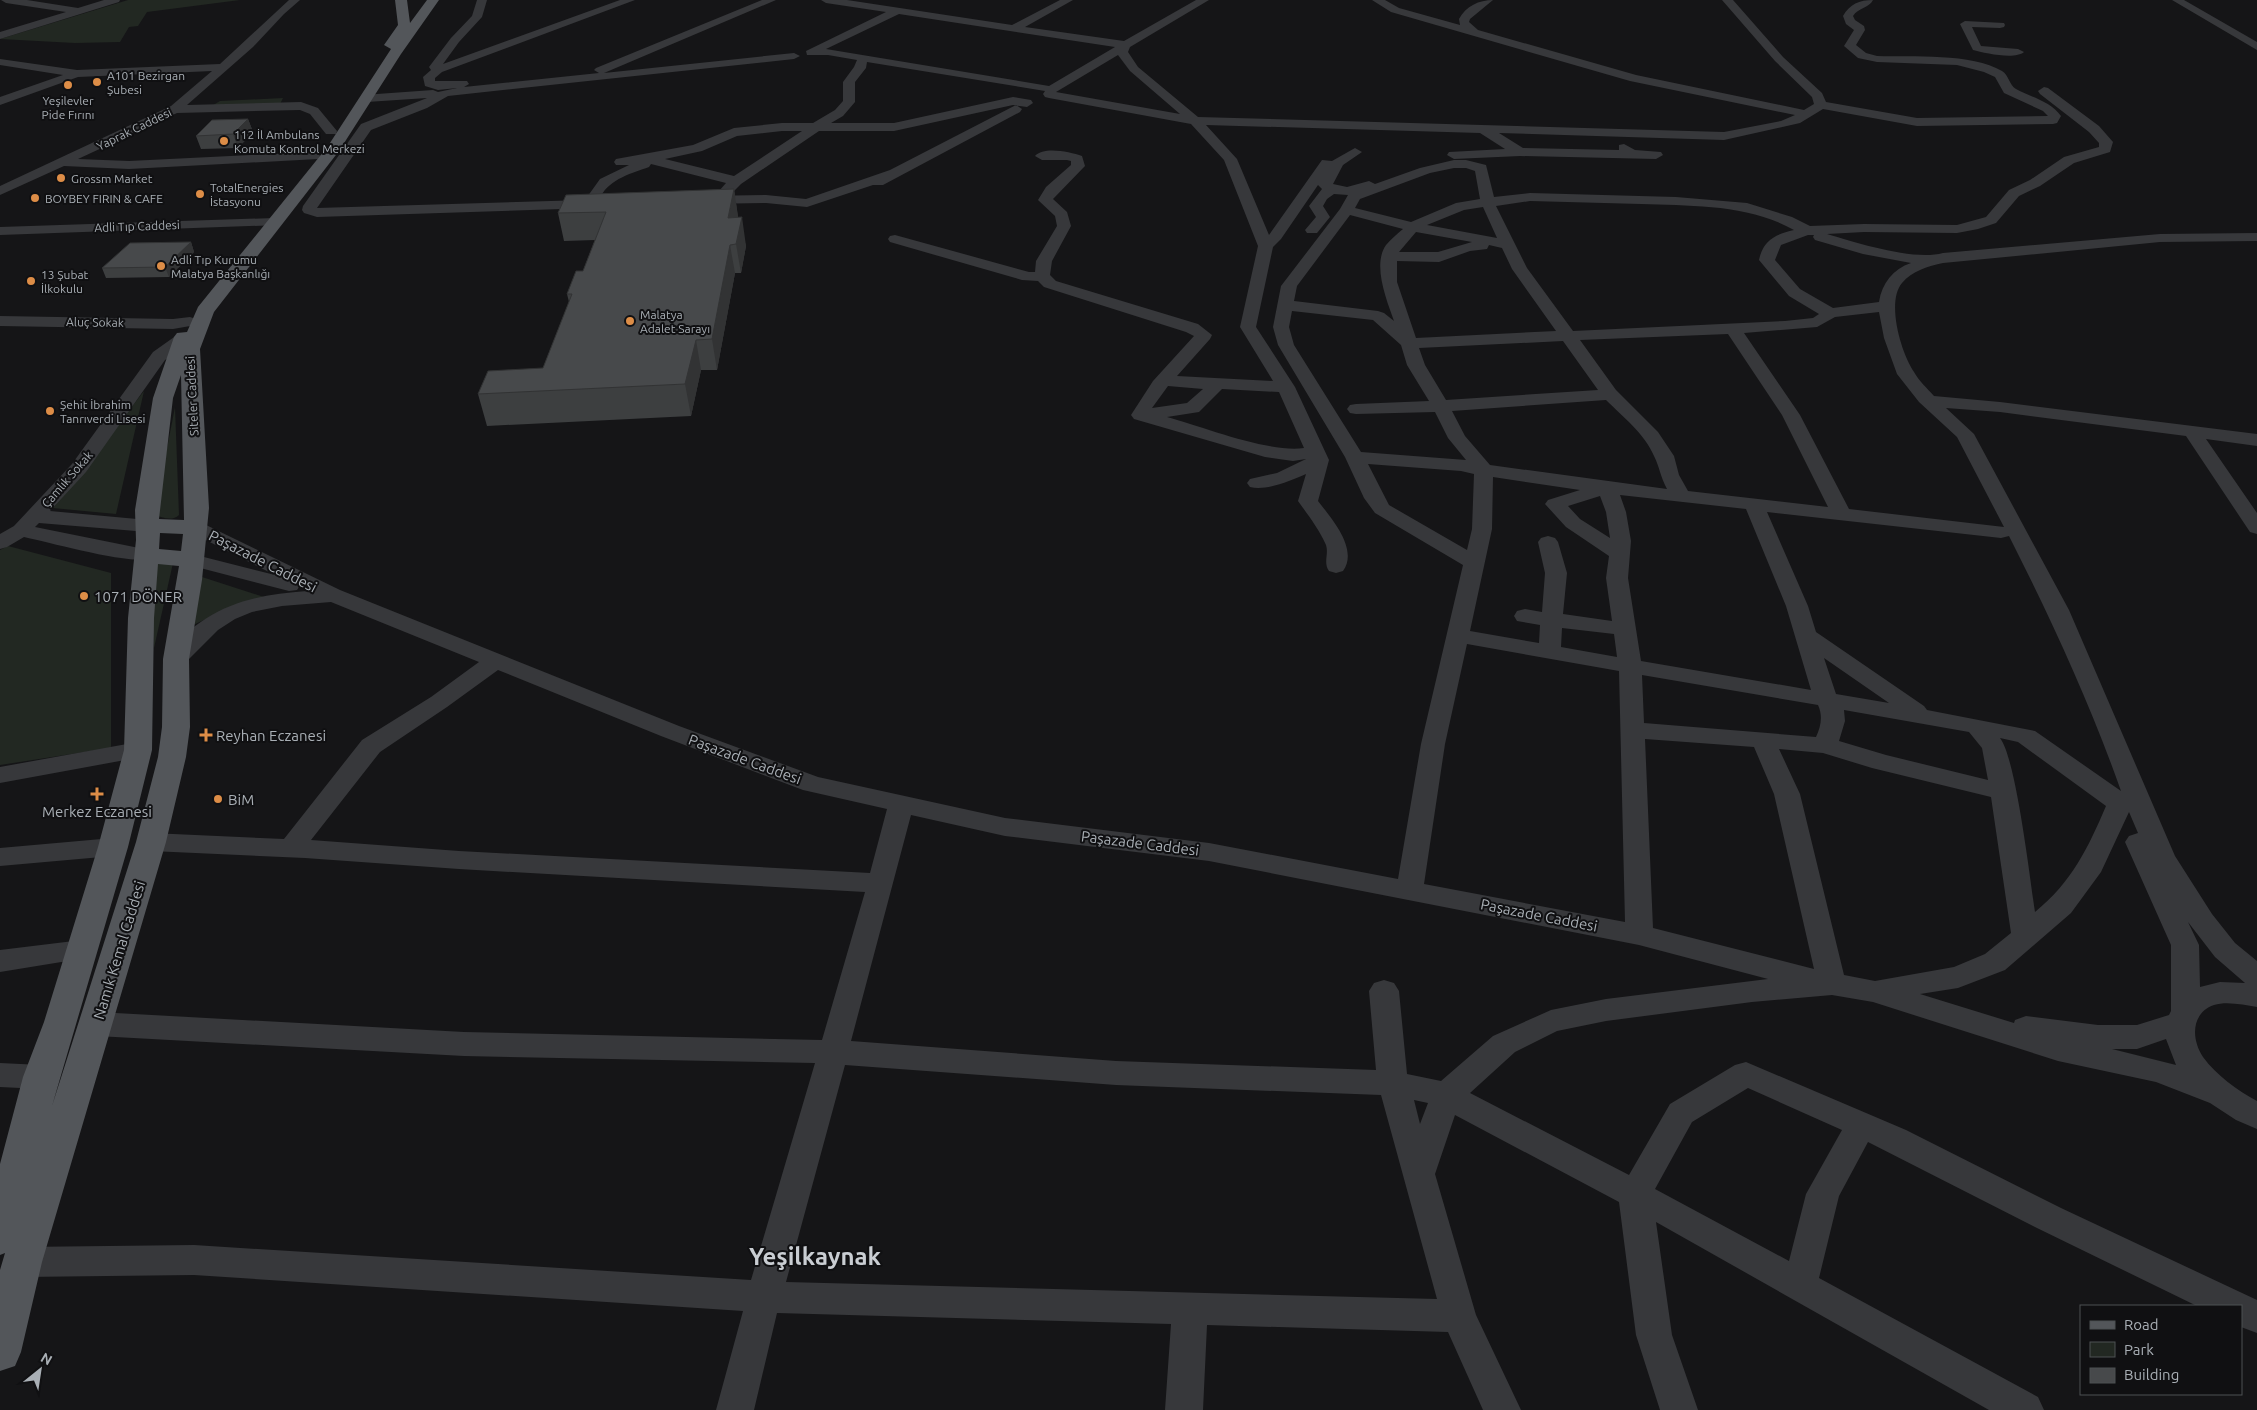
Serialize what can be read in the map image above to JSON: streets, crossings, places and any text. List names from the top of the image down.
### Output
{
  "streets": {
    "main road": ["Siteler Caddesi", "Namık Kemal Caddesi"],
    "street": [
      "Yaprak Caddesi",
      "Adli Tıp Caddesi",
      "Aluç Sokak",
      "Çamlık Sokak",
      "Paşazade Caddesi"
    ]
  },
  "crossings": [
    ["Adli Tıp Caddesi", "Siteler Caddesi"],
    ["Aluç Sokak", "Siteler Caddesi"],
    ["Aluç Sokak", "Çamlık Sokak"],
    ["Siteler Caddesi", "Çamlık Sokak"],
    ["Siteler Caddesi", "Paşazade Caddesi"],
    ["Siteler Caddesi", "Namık Kemal Caddesi"],
    ["Paşazade Caddesi", "Namık Kemal Caddesi"]
  ],
  "districts": ["Yeşilkaynak"],
  "places": {
    "other": [
      "A101 Bezirgan Şubesi",
      "Yeşilevler Pide Fırını",
      "112 İl Ambulans Komuta Kontrol Merkezi",
      "Grossm Market",
      "TotalEnergies İstasyonu",
      "BOYBEY FIRIN & CAFE",
      "Adli Tıp Kurumu Malatya Başkanlığı",
      "13 Şubat İlkokulu",
      "Malatya Adalet Sarayı",
      "Şehit İbrahim Tanrıverdi Lisesi",
      "1071 DÖNER",
      "BiM"
    ],
    "health": ["Reyhan Eczanesi", "Merkez Eczanesi"]
  },
  "legend": ["Road", "Park", "Building"],
  "north": "top right"
}
